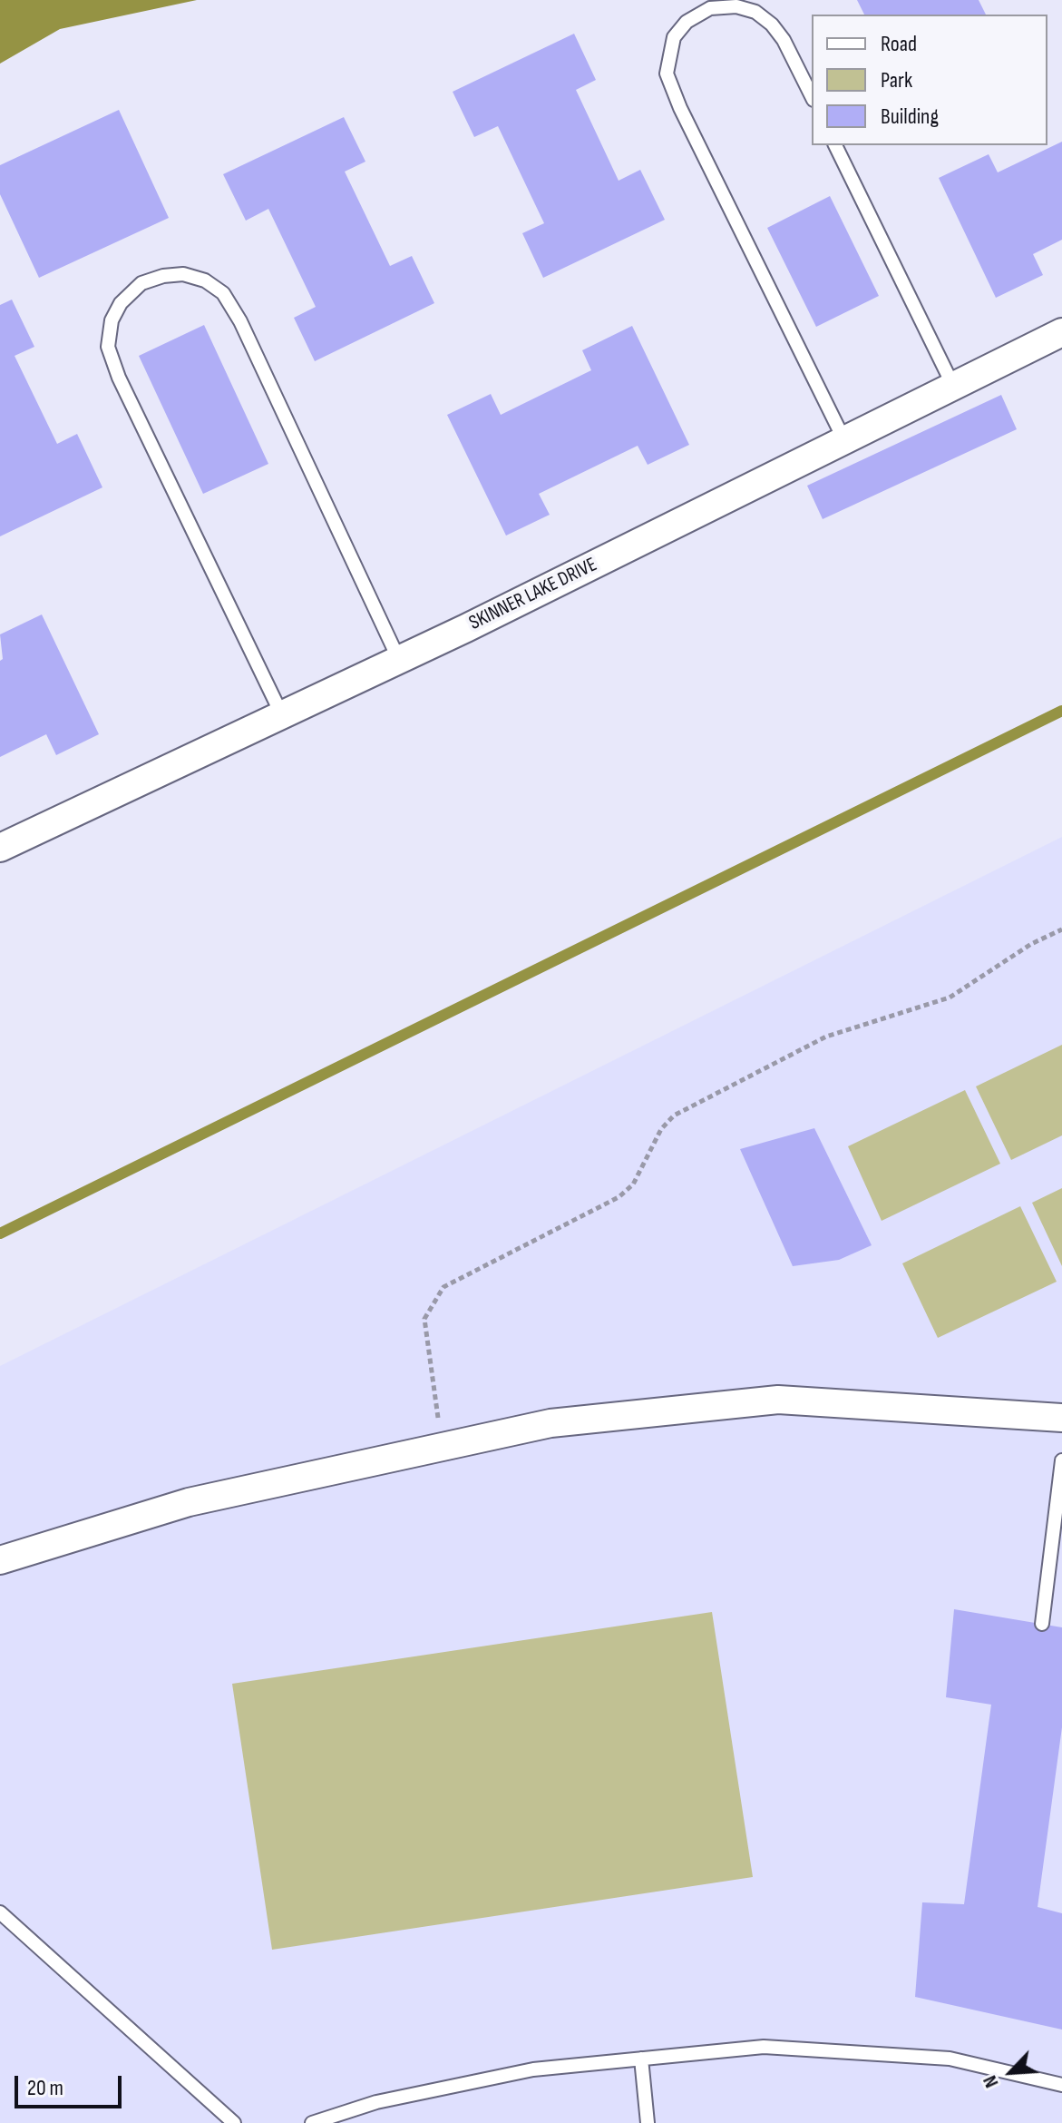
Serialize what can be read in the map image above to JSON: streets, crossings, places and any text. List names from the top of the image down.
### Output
{
  "streets": {
    "street": ["SKINNER LAKE DRIVE"]
  },
  "legend": ["Road", "Park", "Building"],
  "scale_bar": "20 m",
  "north": "bottom left"
}
